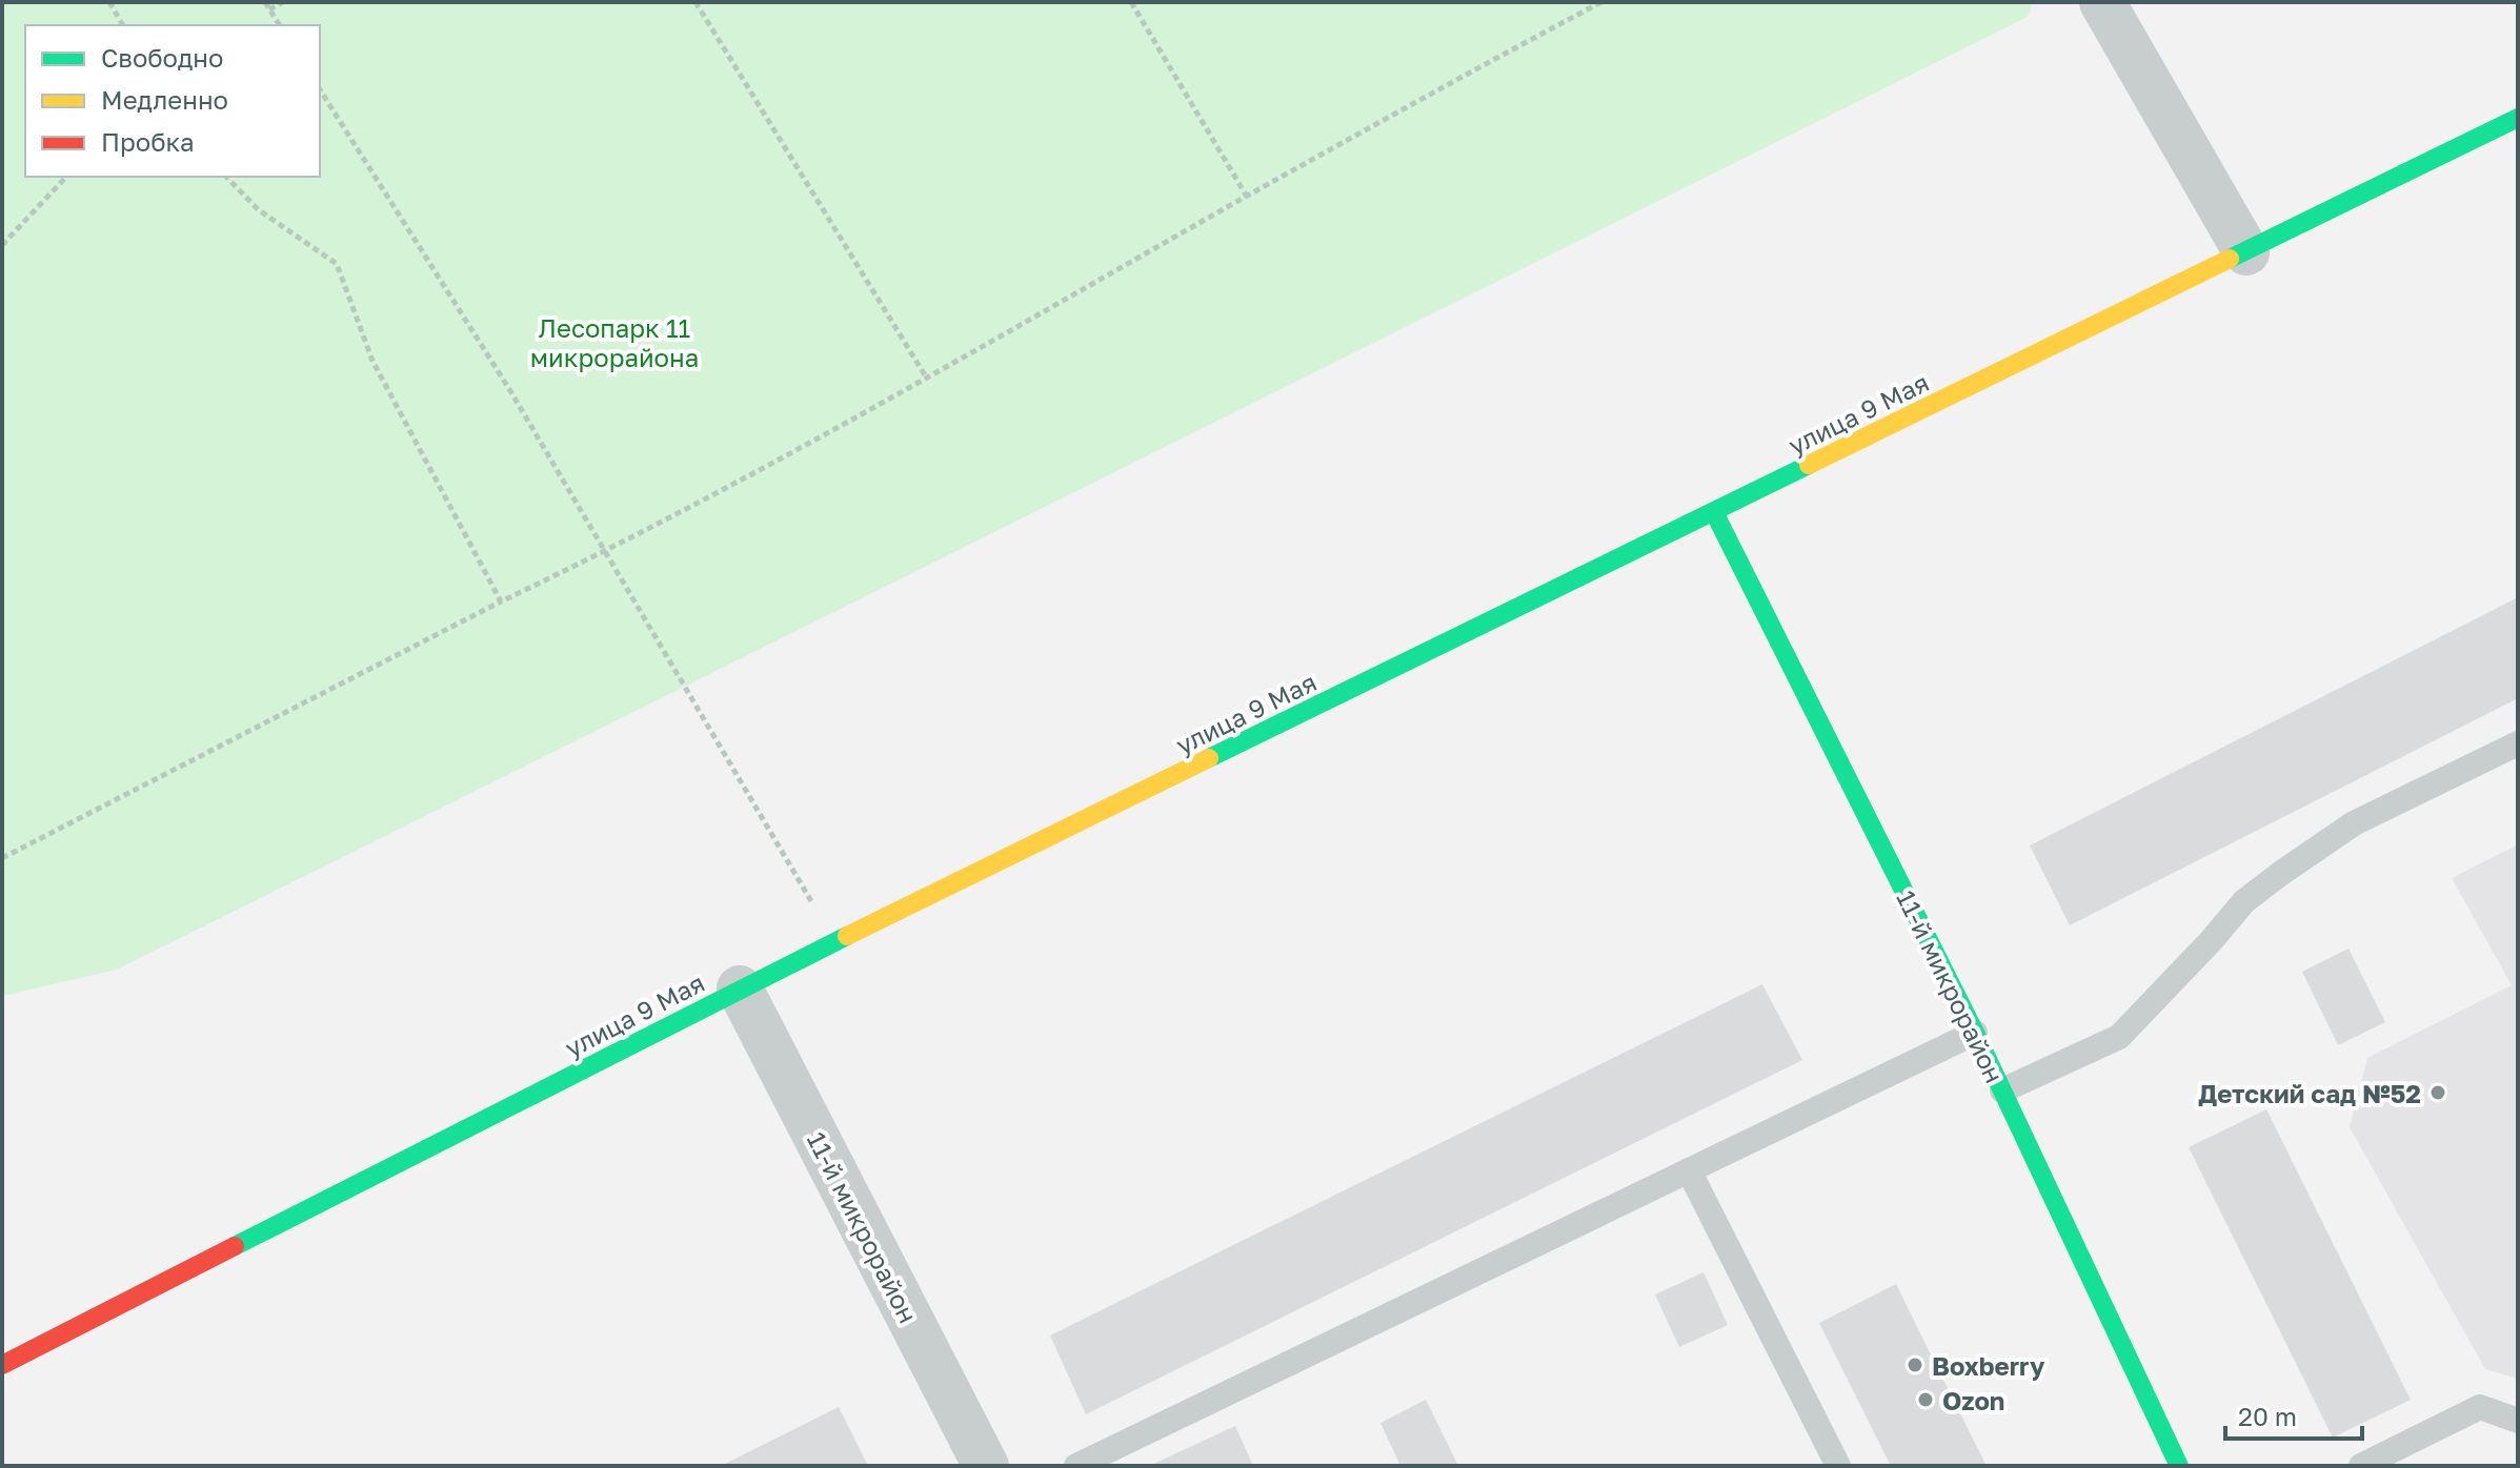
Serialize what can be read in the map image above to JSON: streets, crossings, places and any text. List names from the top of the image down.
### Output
{
  "streets": {
    "main road": ["улица 9 Мая", "11-й микрорайон"]
  },
  "crossings": [
    ["улица 9 Мая", "11-й микрорайон"]
  ],
  "parks": ["Лесопарк 11 микрорайона"],
  "places": ["Детский сад №52", "Boxberry", "Ozon"],
  "legend": ["Свободно", "Медленно", "Пробка"],
  "scale_bar": "20 m"
}
